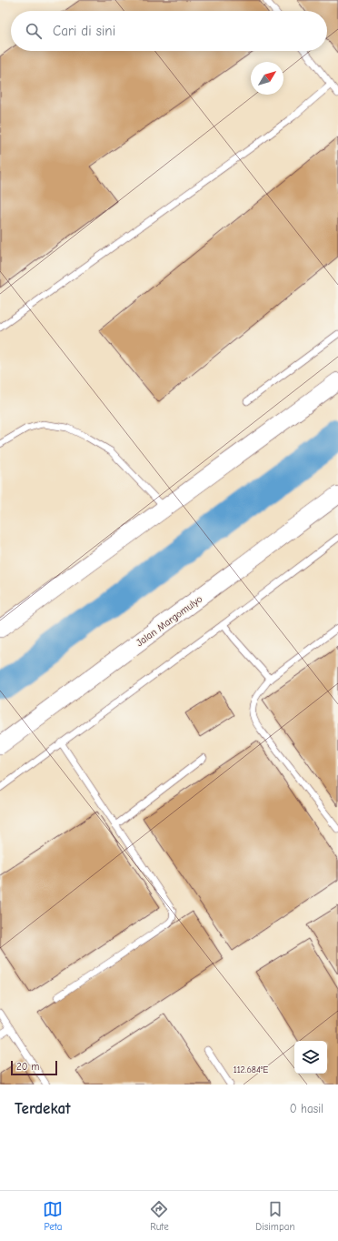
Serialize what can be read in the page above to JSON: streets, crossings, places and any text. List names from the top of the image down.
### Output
{
  "streets": {
    "main road": ["Jalan Margomulyo"]
  },
  "scale_bar": "20 m",
  "north": "top right",
  "page": {
    "search": "Cari di sini",
    "scale": "20 m",
    "heading": ["Terdekat", "0 hasil"],
    "nav": ["Peta", "Rute", "Disimpan"]
  },
  "coordinates": ["112.684°E"]
}
